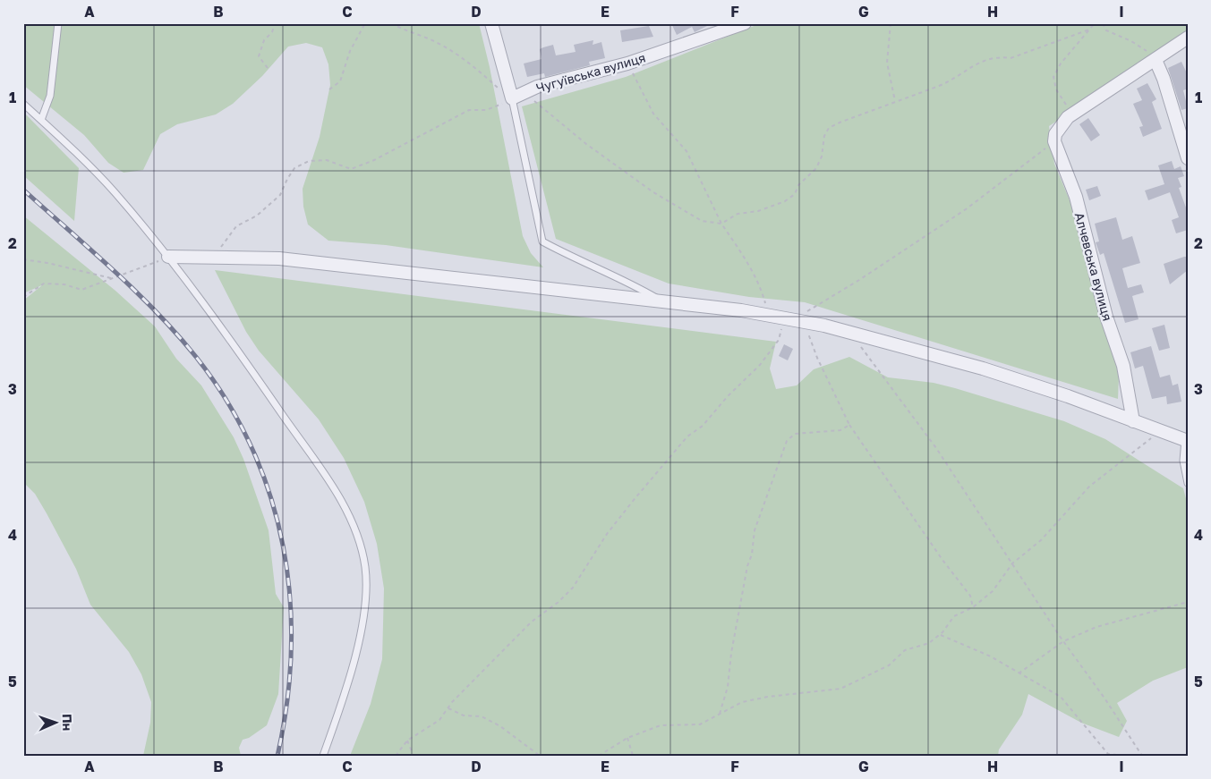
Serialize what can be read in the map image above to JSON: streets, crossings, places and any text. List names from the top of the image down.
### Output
{
  "streets": {
    "street": ["Чугуївська вулиця", "Алчевська вулиця"]
  },
  "north": "right",
  "grid": {
    "columns": [
      "A",
      "B",
      "C",
      "D",
      "E",
      "F",
      "G",
      "H",
      "I"
    ],
    "rows": [
      "1",
      "2",
      "3",
      "4",
      "5"
    ]
  }
}
